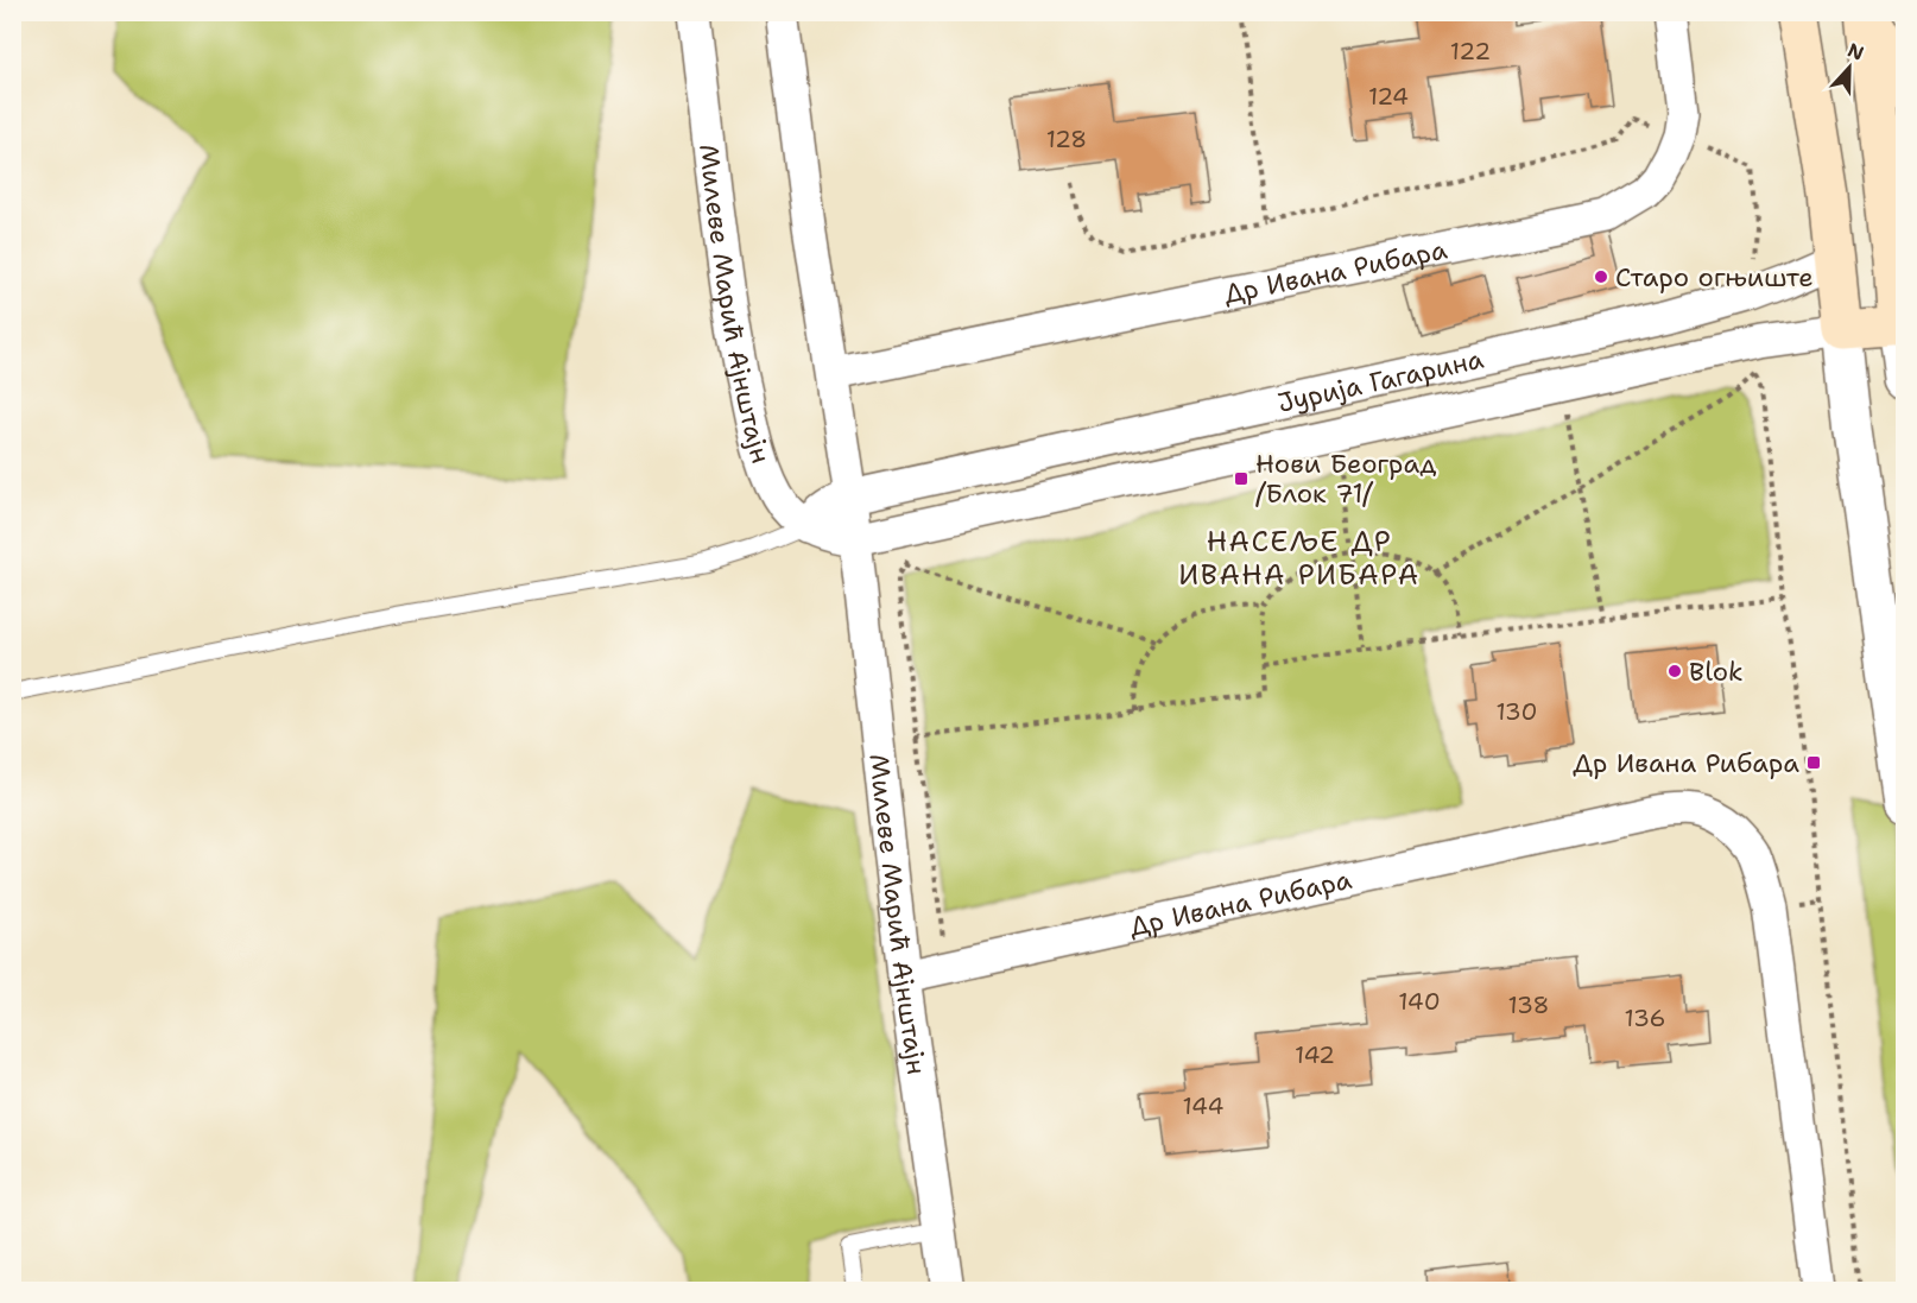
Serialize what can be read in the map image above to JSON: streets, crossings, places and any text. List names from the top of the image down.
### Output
{
  "streets": {
    "main road": ["Јурија Гагарина"],
    "street": ["Др Ивана Рибара", "Милеве Марић Ајнштајн"]
  },
  "crossings": [
    ["Др Ивана Рибара", "Милеве Марић Ајнштајн"],
    ["Милеве Марић Ајнштајн", "Јурија Гагарина"]
  ],
  "districts": ["НАСЕЉЕ ДР ИВАНА РИБАРА"],
  "places": {
    "other": ["Старо огњиште", "Blok"],
    "transit": ["Нови Београд /Блок 71/", "Др Ивана Рибара"]
  },
  "house_numbers": [
    "122",
    "124",
    "128",
    "130",
    "140",
    "138",
    "136",
    "142",
    "144"
  ],
  "north": "top"
}
